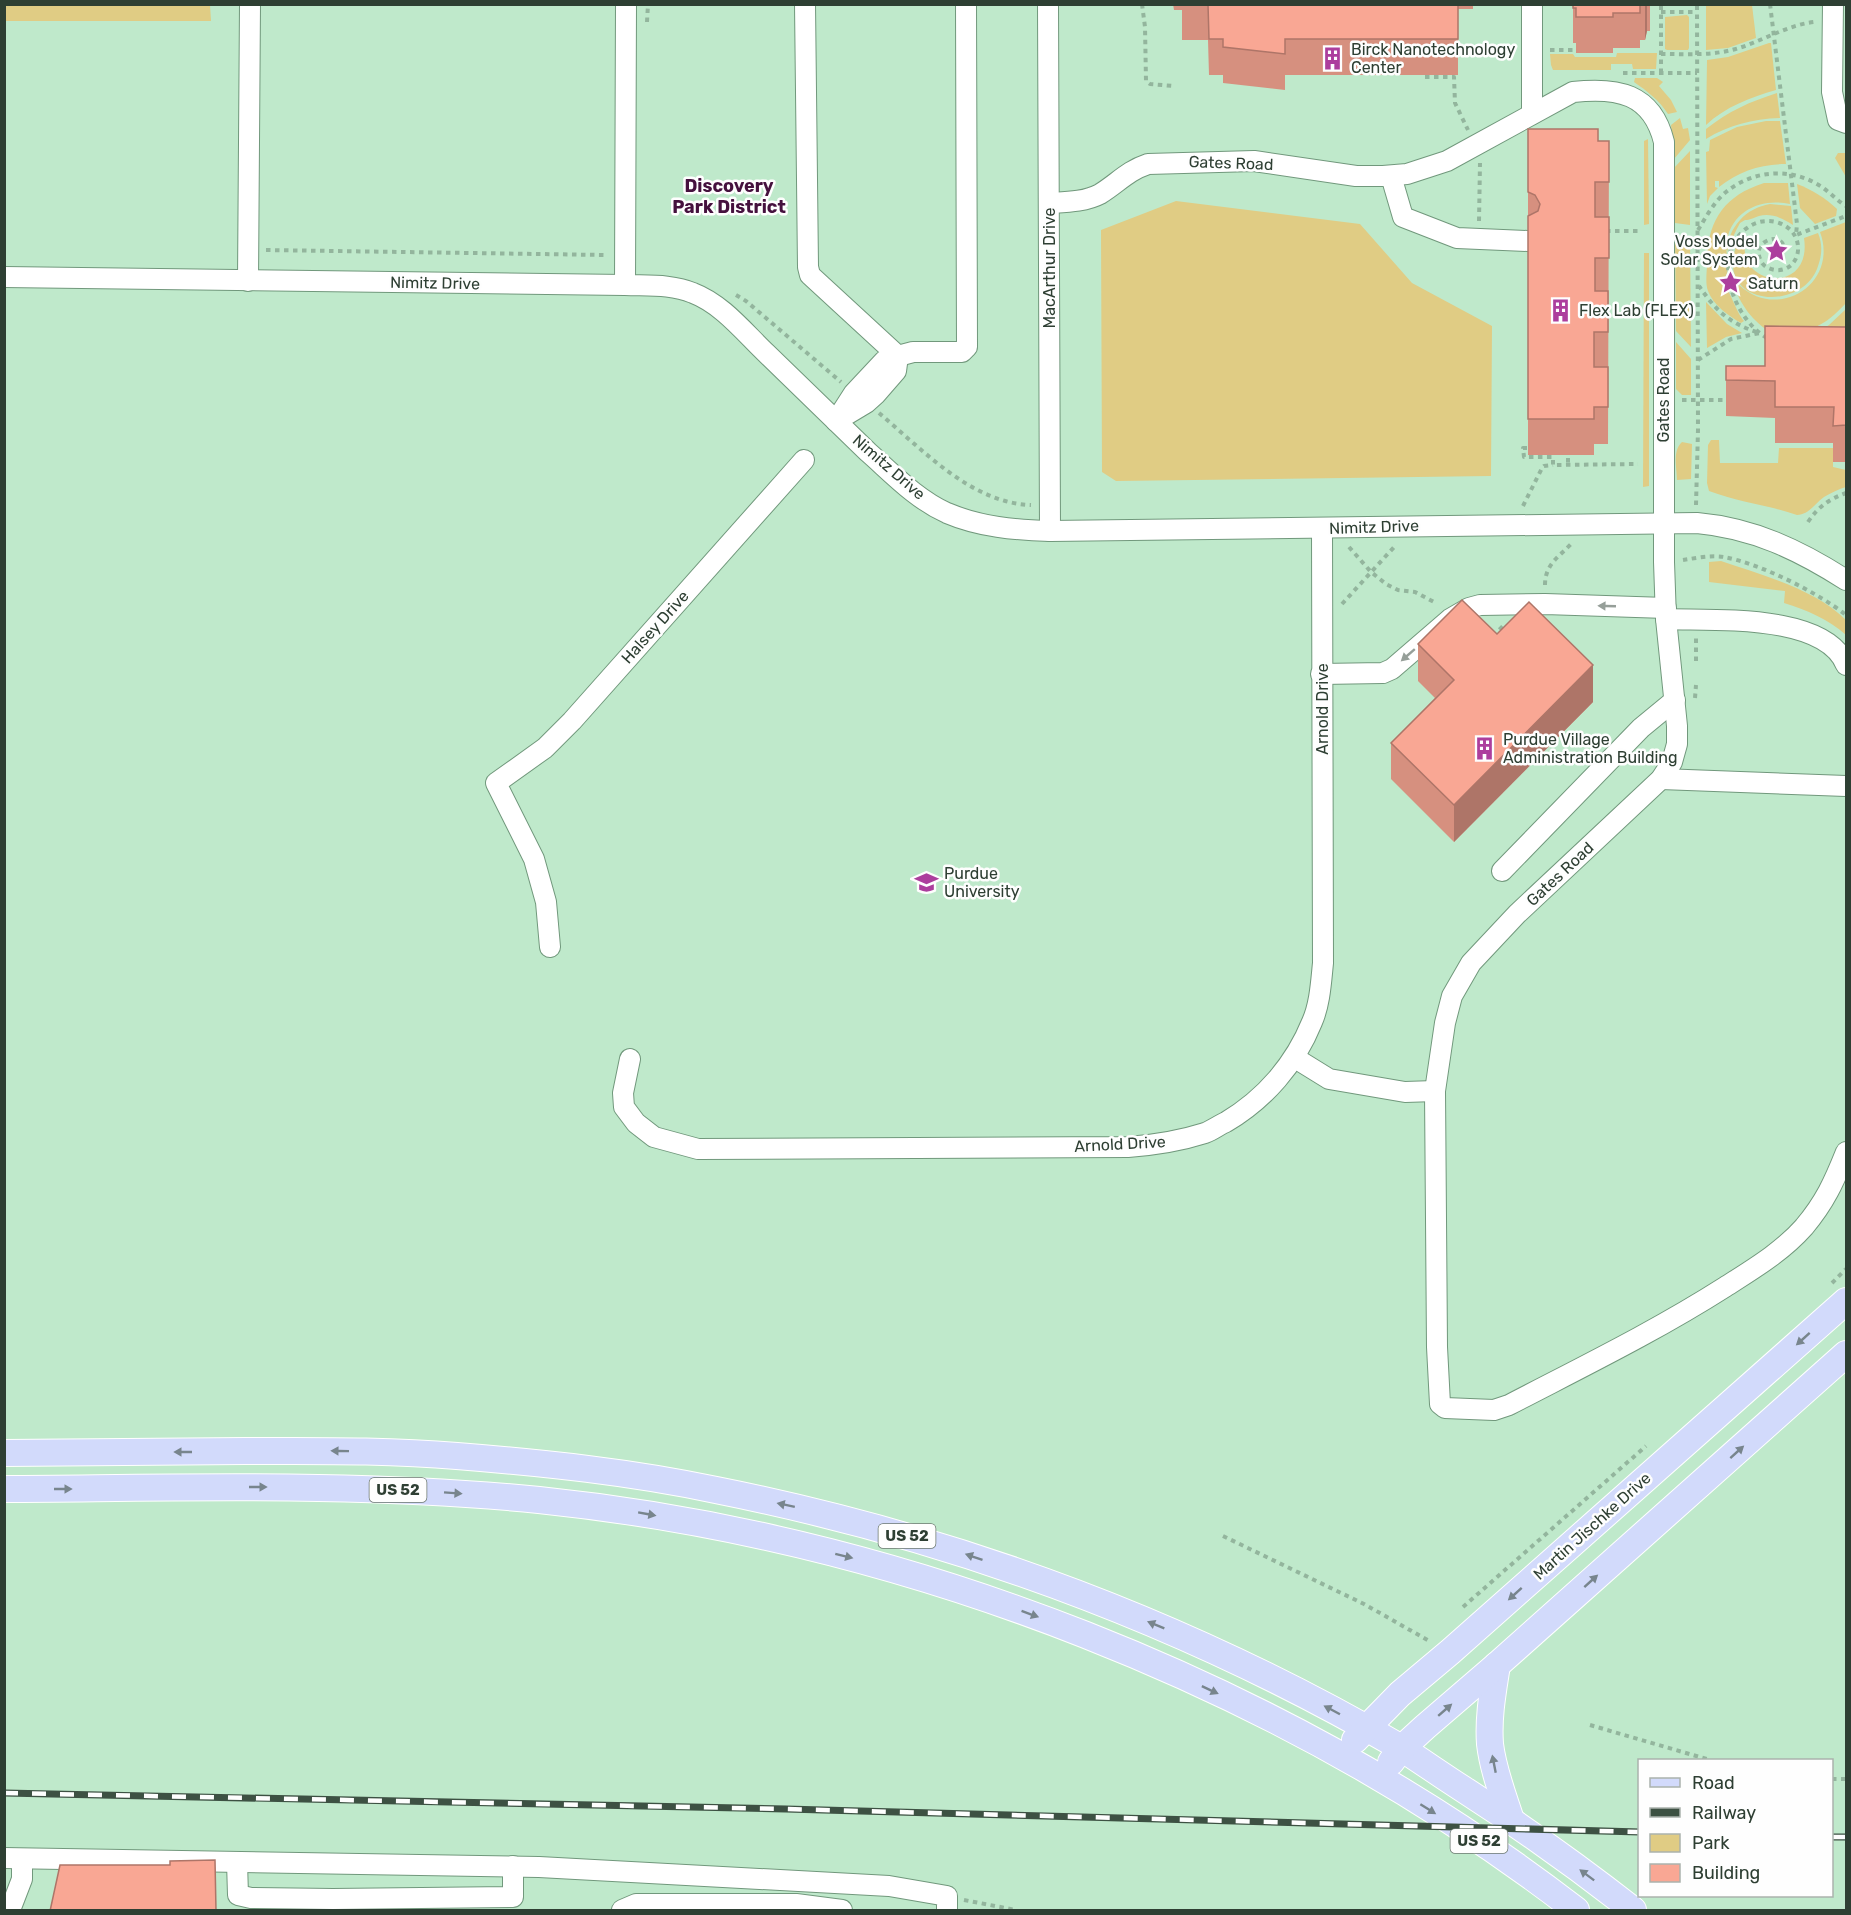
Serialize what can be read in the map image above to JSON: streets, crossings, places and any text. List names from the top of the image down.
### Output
{
  "streets": {
    "main road": ["US 52", "Martin Jischke Drive"],
    "street": [
      "Gates Road",
      "MacArthur Drive",
      "Nimitz Drive",
      "Halsey Drive",
      "Arnold Drive"
    ]
  },
  "crossings": [
    ["Gates Road", "MacArthur Drive"],
    ["Gates Road", "Nimitz Drive"],
    ["MacArthur Drive", "Nimitz Drive"],
    ["Nimitz Drive", "Arnold Drive"],
    ["US 52", "Martin Jischke Drive"]
  ],
  "districts": ["Discovery Park District"],
  "places": {
    "building": ["Birck Nanotechnology Center", "Flex Lab (FLEX)", "Purdue Village Administration Building"],
    "place": ["Voss Model Solar System", "Saturn"],
    "school or university": ["Purdue University"]
  },
  "legend": [
    "Road",
    "Railway",
    "Park",
    "Building"
  ]
}
